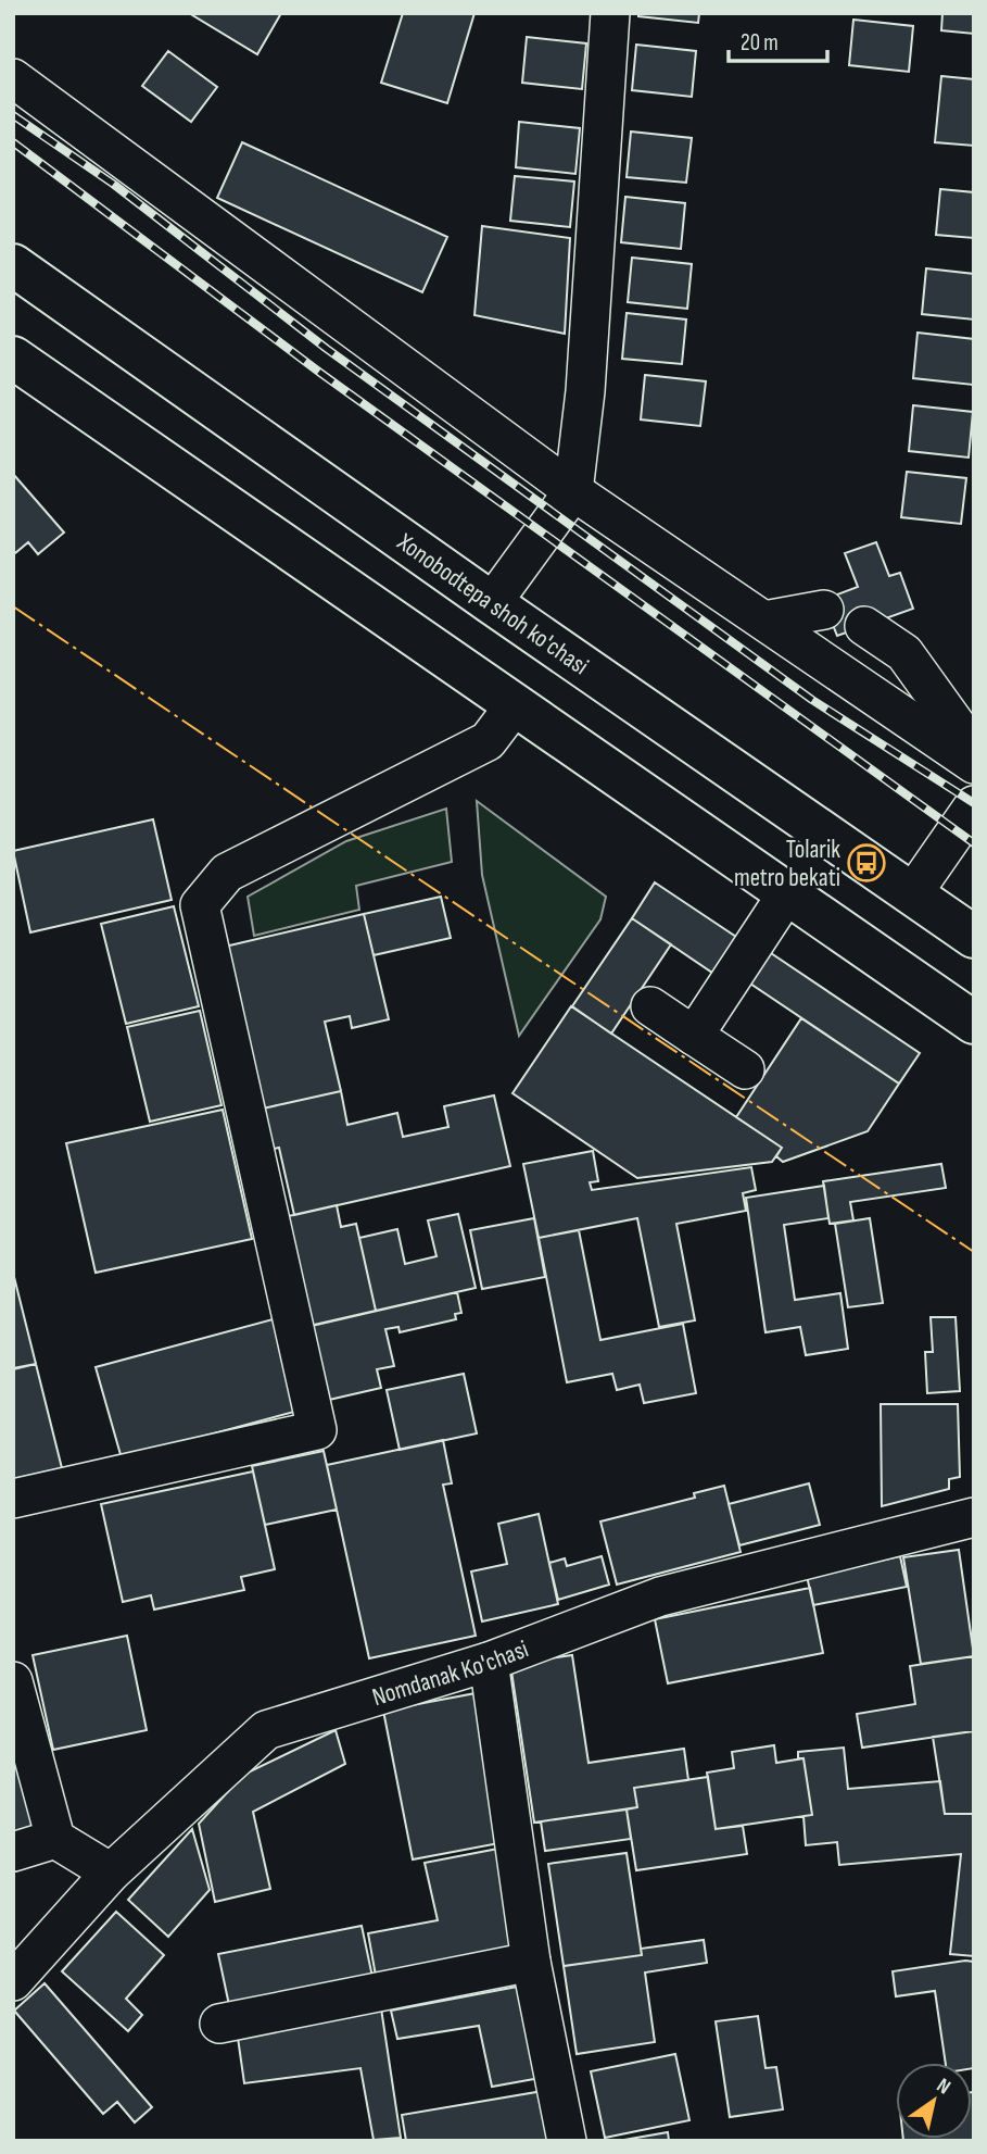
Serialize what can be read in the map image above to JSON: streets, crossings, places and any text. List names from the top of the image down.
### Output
{
  "streets": {
    "highway": ["Xonobodtepa shoh ko'chasi"],
    "street": ["Nomdanak Ko'chasi"]
  },
  "places": {
    "bus stop": ["Tolarik metro bekati"]
  },
  "scale_bar": "20 m",
  "north": "top right"
}
